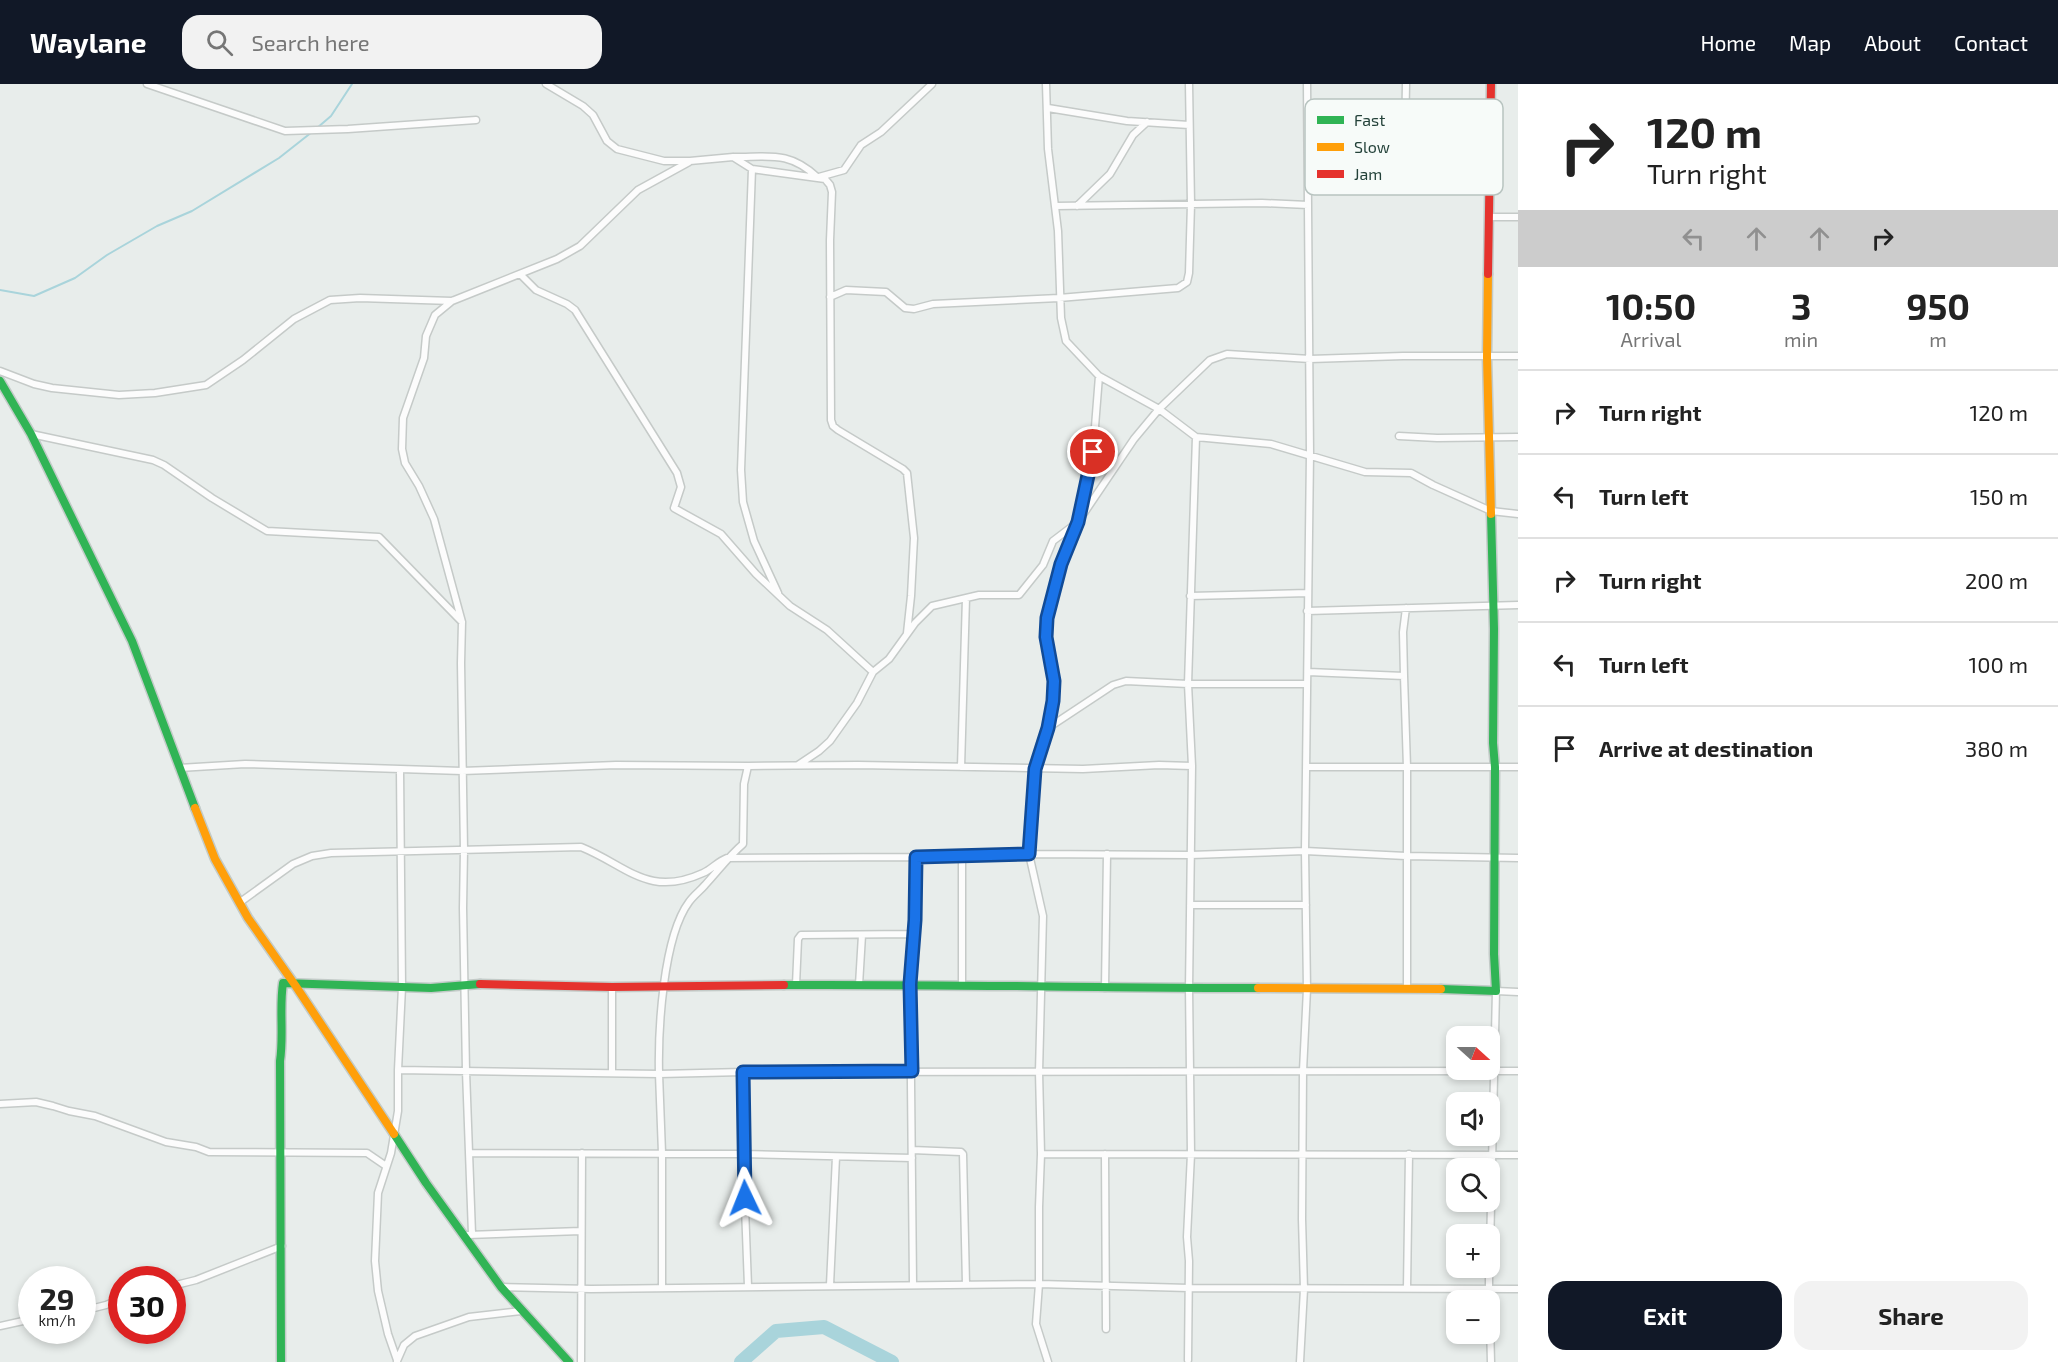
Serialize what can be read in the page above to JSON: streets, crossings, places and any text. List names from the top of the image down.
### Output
{
  "legend": ["Fast", "Slow", "Jam"],
  "north": "right",
  "page": {
    "header": "Waylane",
    "search": "Search here",
    "nav": [
      "Home",
      "Map",
      "About",
      "Contact"
    ],
    "turn": ["120 m", "Turn right"],
    "eta": [
      "10:50",
      "Arrival",
      "3",
      "min",
      "950",
      "m"
    ],
    "list": [
      {
        "name": "Turn right",
        "value": "120 m"
      },
      {
        "name": "Turn left",
        "value": "150 m"
      },
      {
        "name": "Turn right",
        "value": "200 m"
      },
      {
        "name": "Turn left",
        "value": "100 m"
      },
      {
        "name": "Arrive at destination",
        "value": "380 m"
      }
    ],
    "map_buttons": ["+", "−"],
    "speed": "29 km/h",
    "limit": "30",
    "buttons": ["Exit", "Share"]
  }
}
